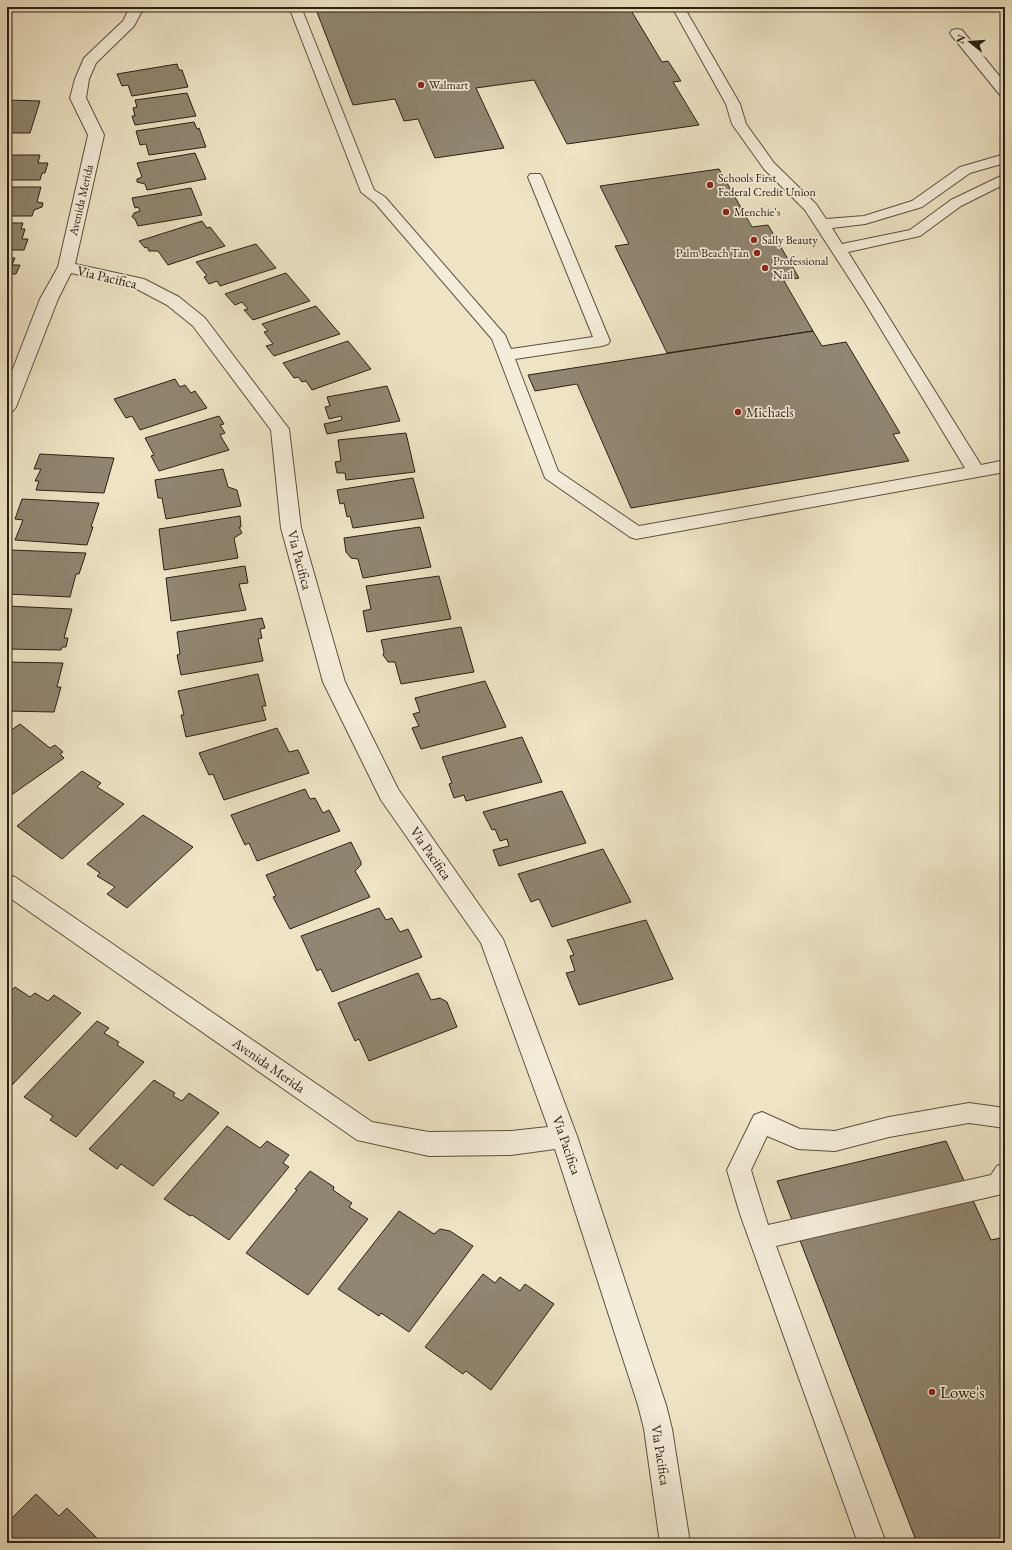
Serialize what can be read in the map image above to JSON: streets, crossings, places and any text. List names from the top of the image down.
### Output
{
  "streets": {
    "street": ["Avenida Merida", "Via Pacifica"]
  },
  "crossings": [
    ["Avenida Merida", "Via Pacifica"]
  ],
  "places": [
    "Walmart",
    "Schools First Federal Credit Union",
    "Menchie's",
    "Sally Beauty",
    "Palm Beach Tan",
    "Professional Nail",
    "Michaels",
    "Lowe's"
  ],
  "north": "left"
}
